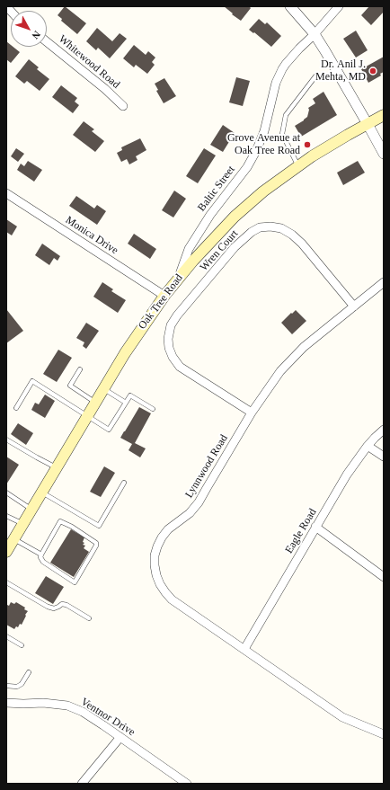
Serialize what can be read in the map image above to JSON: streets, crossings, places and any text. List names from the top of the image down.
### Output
{
  "streets": {
    "main road": ["Oak Tree Road"],
    "street": [
      "Whitewood Road",
      "Baltic Street",
      "Monica Drive",
      "Wren Court",
      "Lynnwood Road",
      "Eagle Road",
      "Ventnor Drive"
    ]
  },
  "crossings": [
    ["Baltic Street", "Oak Tree Road"],
    ["Monica Drive", "Oak Tree Road"],
    ["Wren Court", "Lynnwood Road"],
    ["Lynnwood Road", "Eagle Road"]
  ],
  "places": ["Dr. Anil J. Mehta, MD", "Grove Avenue at Oak Tree Road"],
  "north": "bottom right"
}
